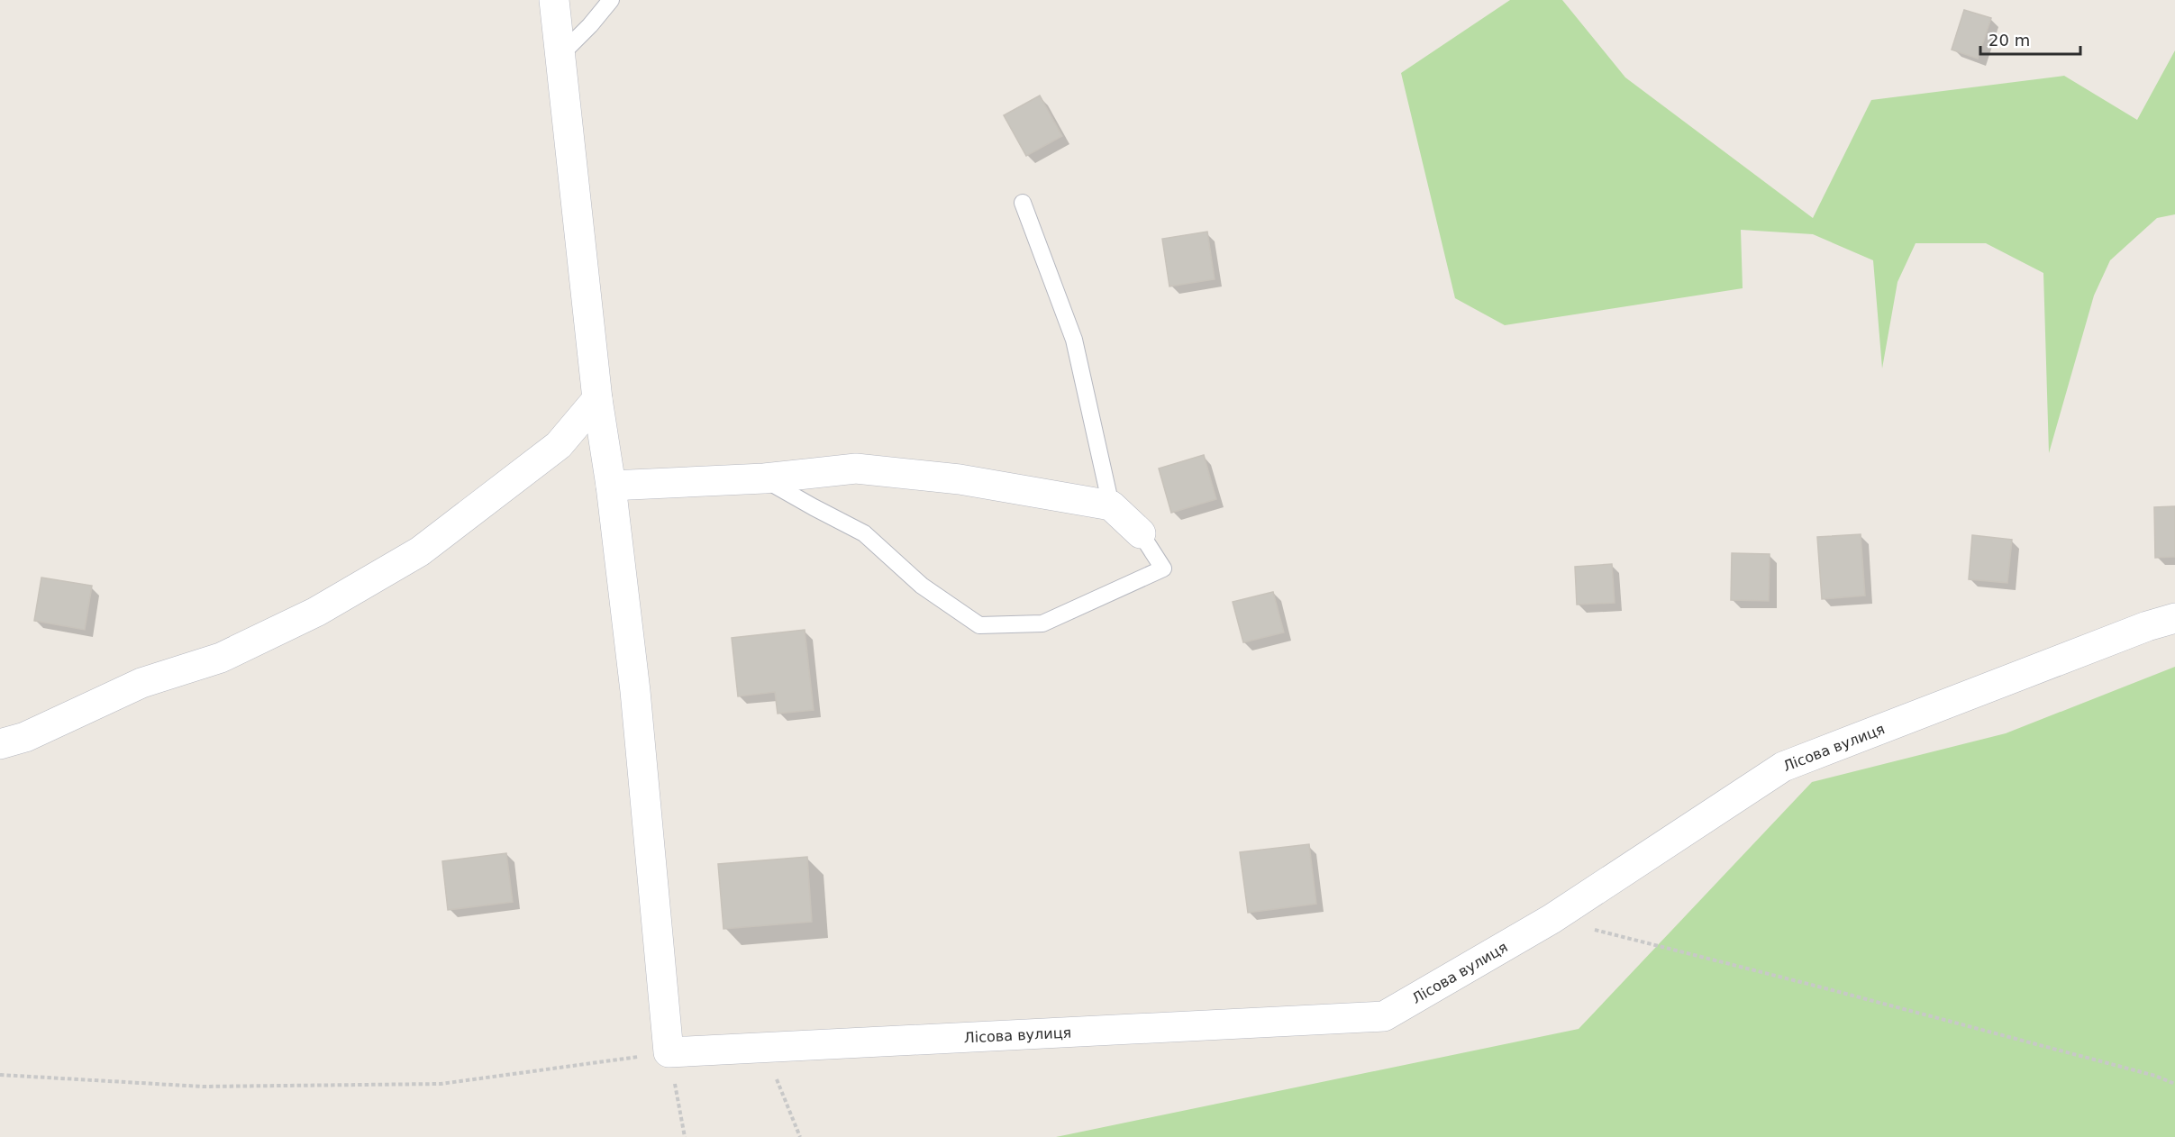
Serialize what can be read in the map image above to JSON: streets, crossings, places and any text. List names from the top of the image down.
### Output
{
  "streets": {
    "street": ["Лісова вулиця"]
  },
  "scale_bar": "20 m"
}
